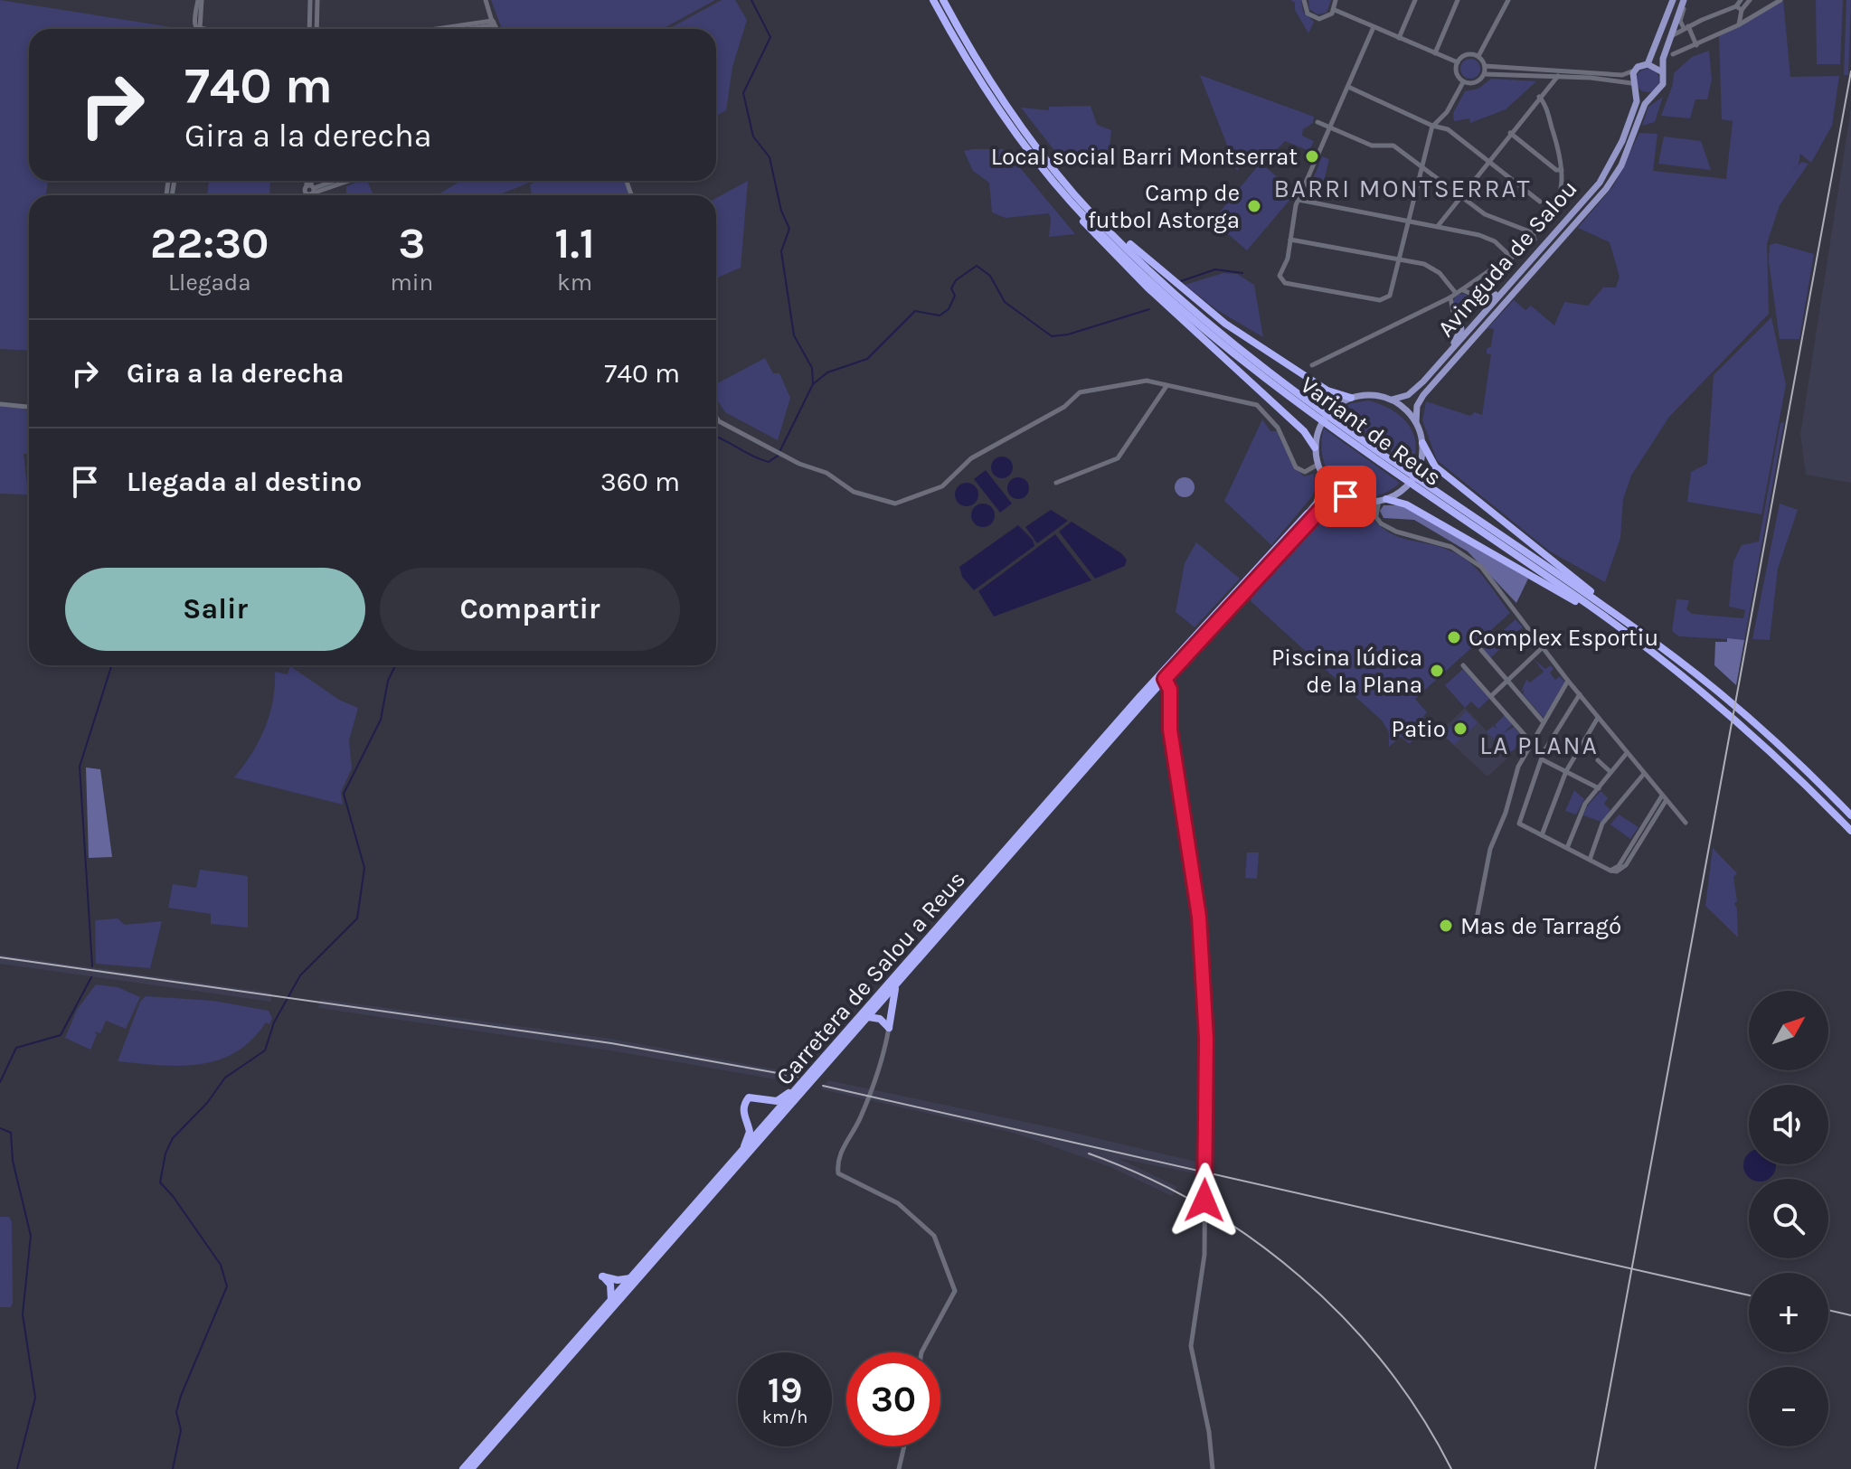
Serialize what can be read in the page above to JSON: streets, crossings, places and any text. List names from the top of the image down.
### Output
{
  "streets": {
    "highway": ["Variant de Reus", "Carretera de Salou a Reus"],
    "main road": ["Avinguda de Salou"]
  },
  "districts": ["BARRI MONTSERRAT", "LA PLANA"],
  "places": [
    "Local social Barri Montserrat",
    "Camp de futbol Astorga",
    "Complex Esportiu",
    "Piscina lúdica de la Plana",
    "Patio",
    "Mas de Tarragó"
  ],
  "north": "top right",
  "page": {
    "turn": ["740 m", "Gira a la derecha"],
    "eta": [
      "22:30",
      "Llegada",
      "3",
      "min",
      "1.1",
      "km"
    ],
    "list": [
      {
        "name": "Gira a la derecha",
        "value": "740 m"
      },
      {
        "name": "Llegada al destino",
        "value": "360 m"
      }
    ],
    "buttons": ["Salir", "Compartir"],
    "map_buttons": ["+", "−"],
    "speed": "19 km/h",
    "limit": "30"
  }
}
